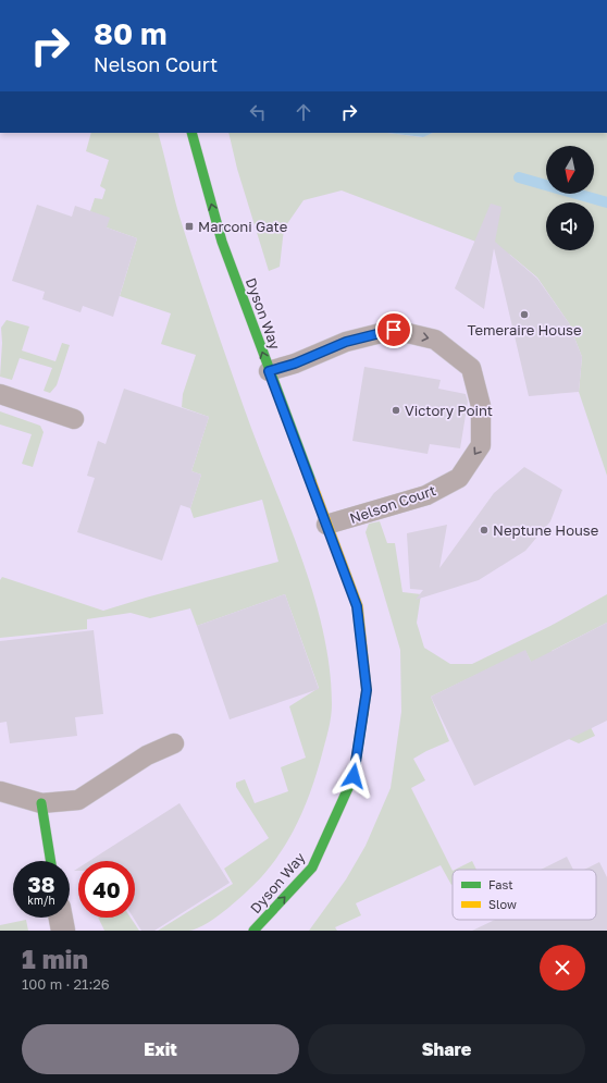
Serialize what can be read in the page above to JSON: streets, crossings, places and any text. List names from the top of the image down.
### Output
{
  "streets": {
    "street": ["Dyson Way"],
    "lane": ["Nelson Court"]
  },
  "crossings": [
    ["Dyson Way", "Nelson Court"]
  ],
  "one_way": ["Dyson Way"],
  "places": {
    "transit": ["Marconi Gate"],
    "other": ["Temeraire House", "Victory Point", "Neptune House"]
  },
  "legend": ["Fast", "Slow"],
  "north": "bottom",
  "page": {
    "turn": ["80 m", "Nelson Court"],
    "speed": "38 km/h",
    "limit": "40",
    "heading": ["1 min", "100 m · 21:26"],
    "buttons": ["Exit", "Share"]
  }
}
